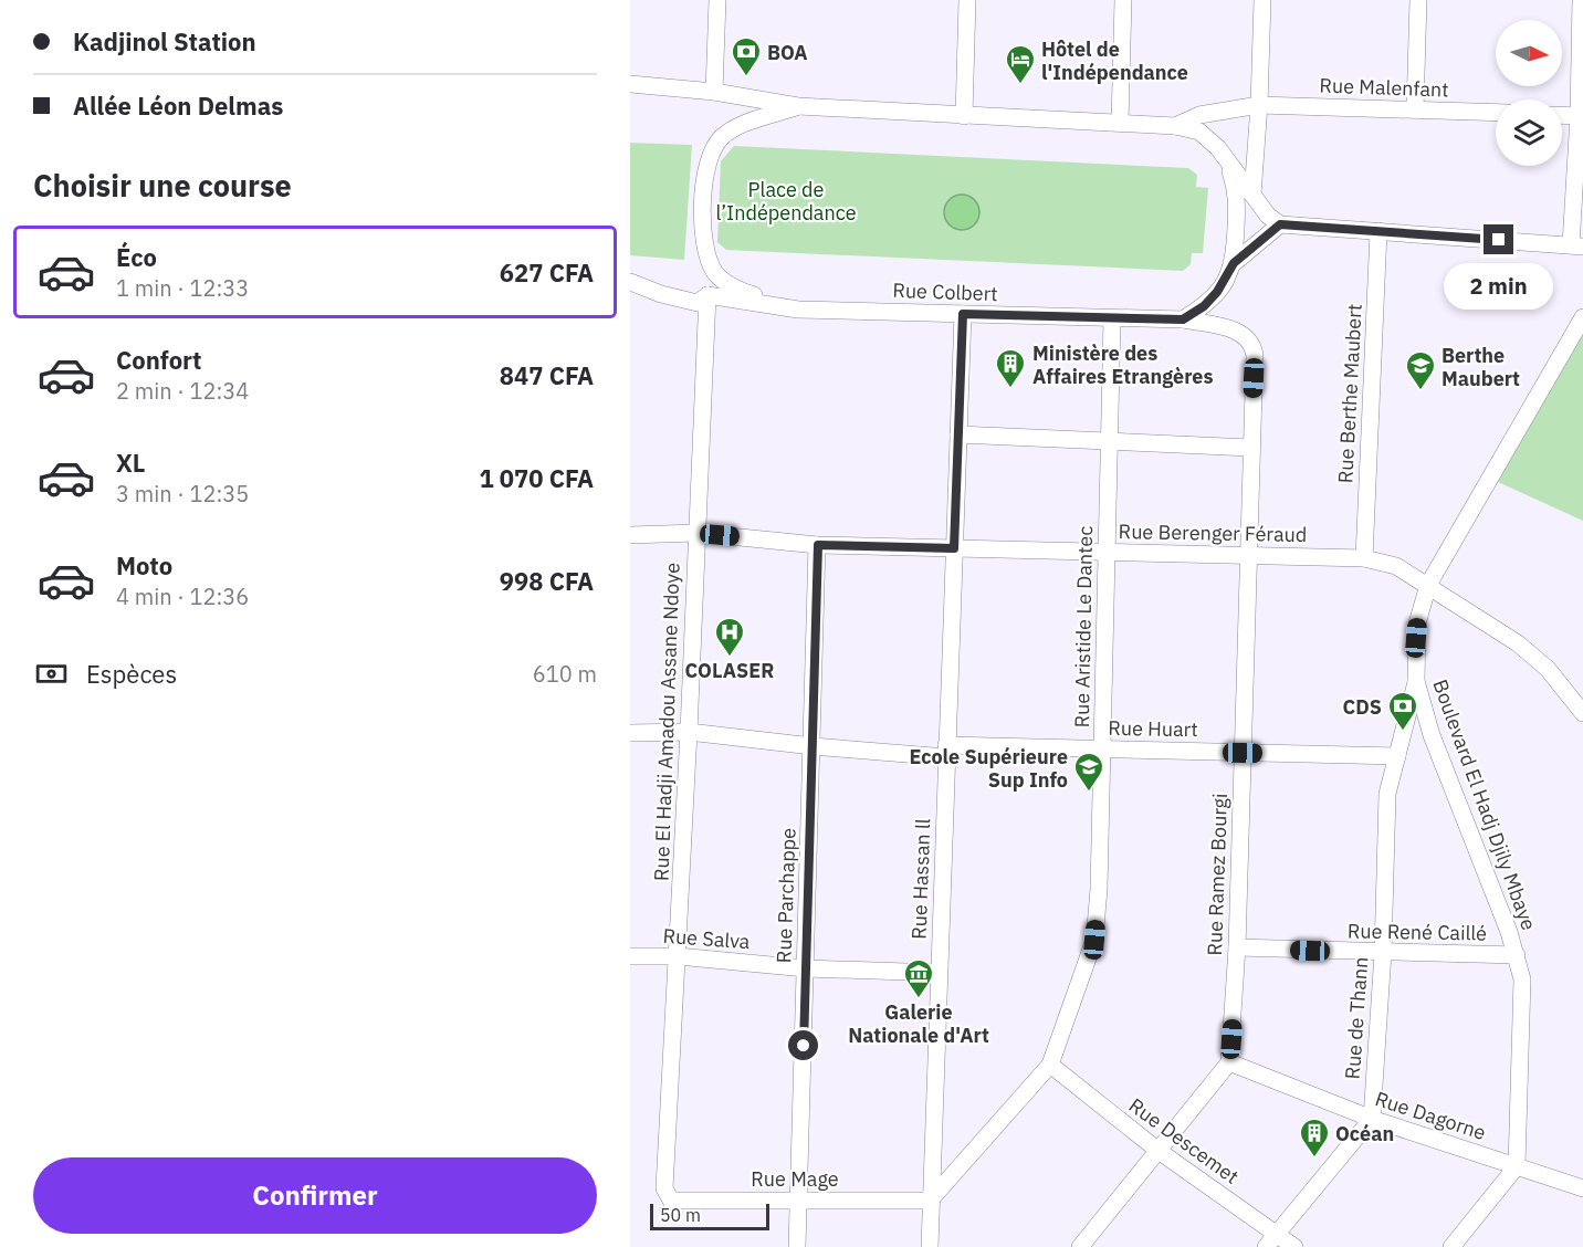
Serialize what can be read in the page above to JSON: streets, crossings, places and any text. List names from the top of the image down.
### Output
{
  "streets": {
    "street": [
      "Rue Malenfant",
      "Rue Colbert",
      "Rue Berthe Maubert",
      "Rue Berenger Féraud",
      "Rue Aristide Le Dantec",
      "Rue El Hadji Amadou Assane Ndoye",
      "Rue Huart",
      "Boulevard El Hadj Djily Mbaye",
      "Rue Ramez Bourgi",
      "Rue Hassan ll",
      "Rue Parchappe",
      "Rue René Caillé",
      "Rue Salva",
      "Rue de Thann",
      "Rue Dagorne",
      "Rue Descemet",
      "Rue Mage"
    ]
  },
  "crossings": [
    ["Rue Colbert", "Rue Aristide Le Dantec"],
    ["Rue Colbert", "Rue El Hadji Amadou Assane Ndoye"],
    ["Rue Colbert", "Rue Ramez Bourgi"],
    ["Rue Colbert", "Rue Hassan ll"],
    ["Rue Berthe Maubert", "Rue Berenger Féraud"],
    ["Rue Berenger Féraud", "Rue Aristide Le Dantec"],
    ["Rue Berenger Féraud", "Rue El Hadji Amadou Assane Ndoye"],
    ["Rue Berenger Féraud", "Boulevard El Hadj Djily Mbaye"],
    ["Rue Berenger Féraud", "Rue Ramez Bourgi"],
    ["Rue Berenger Féraud", "Rue Hassan ll"],
    ["Rue Berenger Féraud", "Rue Parchappe"],
    ["Rue Aristide Le Dantec", "Rue Huart"],
    ["Rue Aristide Le Dantec", "Rue Hassan ll"],
    ["Rue Aristide Le Dantec", "Rue Descemet"],
    ["Rue Aristide Le Dantec", "Rue Mage"],
    ["Rue El Hadji Amadou Assane Ndoye", "Rue Huart"],
    ["Rue El Hadji Amadou Assane Ndoye", "Rue Salva"],
    ["Rue El Hadji Amadou Assane Ndoye", "Rue Mage"],
    ["Rue Huart", "Rue Ramez Bourgi"],
    ["Rue Huart", "Rue Hassan ll"],
    ["Rue Huart", "Rue Parchappe"],
    ["Rue Huart", "Rue de Thann"],
    ["Boulevard El Hadj Djily Mbaye", "Rue René Caillé"],
    ["Boulevard El Hadj Djily Mbaye", "Rue de Thann"],
    ["Boulevard El Hadj Djily Mbaye", "Rue Dagorne"],
    ["Rue Ramez Bourgi", "Rue René Caillé"],
    ["Rue Ramez Bourgi", "Rue Dagorne"],
    ["Rue Hassan ll", "Rue Salva"],
    ["Rue Hassan ll", "Rue Mage"],
    ["Rue Parchappe", "Rue Salva"],
    ["Rue Parchappe", "Rue Mage"],
    ["Rue René Caillé", "Rue de Thann"],
    ["Rue de Thann", "Rue Dagorne"]
  ],
  "parks": ["Place de l’Indépendance"],
  "places": {
    "bank": ["BOA", "CDS"],
    "hotel": ["Hôtel de l'Indépendance"],
    "building": ["Ministère des Affaires Etrangères", "Océan"],
    "school or university": ["Berthe Maubert", "Ecole Supérieure Sup Info"],
    "hospital": ["COLASER"],
    "museum": ["Galerie Nationale d'Art"]
  },
  "scale_bar": "50 m",
  "north": "right",
  "page": {
    "banner": ["Kadjinol Station", "Allée Léon Delmas"],
    "heading": "Choisir une course",
    "list": [
      {
        "name": "Éco",
        "note": "1 min · 12:33",
        "value": "627 CFA"
      },
      {
        "name": "Confort",
        "note": "2 min · 12:34",
        "value": "847 CFA"
      },
      {
        "name": "XL",
        "note": "3 min · 12:35",
        "value": "1 070 CFA"
      },
      {
        "name": "Moto",
        "note": "4 min · 12:36",
        "value": "998 CFA"
      }
    ],
    "bubble": "2 min",
    "pay": ["Espèces", "610 m"],
    "buttons": "Confirmer",
    "scale": "50 m"
  }
}
